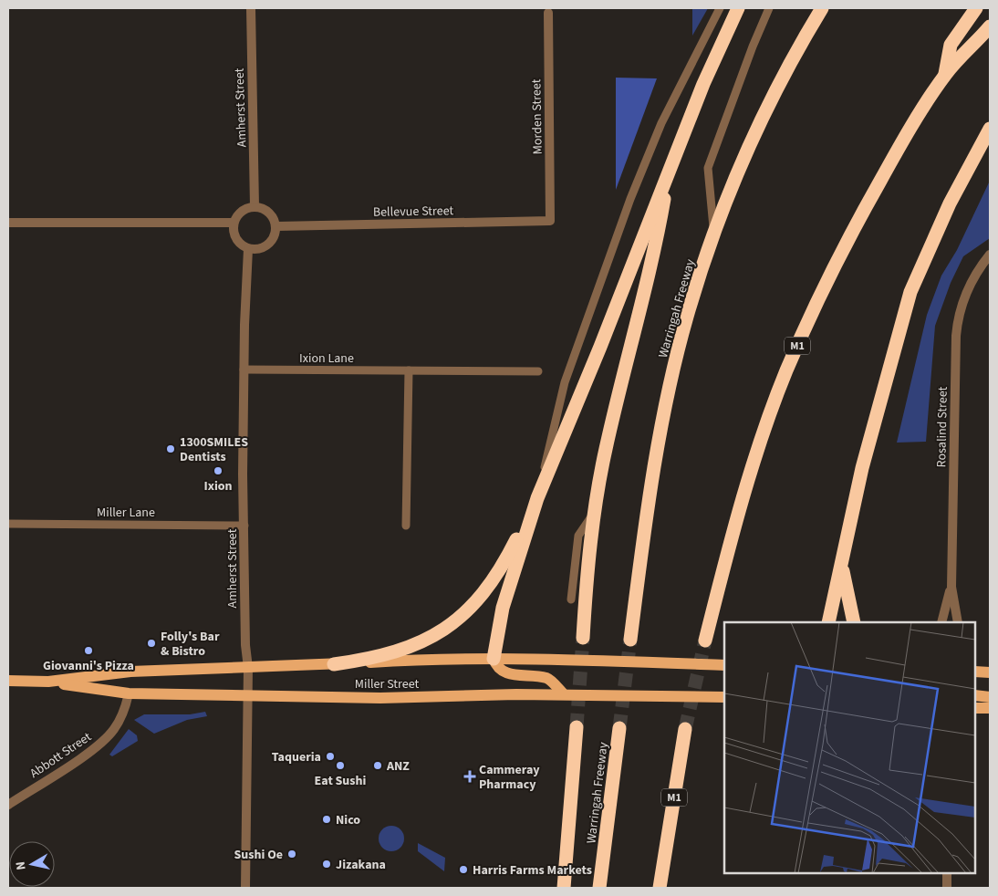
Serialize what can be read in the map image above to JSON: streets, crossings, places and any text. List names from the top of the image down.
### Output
{
  "streets": {
    "highway": ["Warringah Freeway", "M1"],
    "main road": ["Miller Street"],
    "street": [
      "Amherst Street",
      "Morden Street",
      "Bellevue Street",
      "Rosalind Street",
      "Abbott Street"
    ],
    "lane": ["Ixion Lane", "Miller Lane"]
  },
  "crossings": [
    ["Amherst Street", "Bellevue Street"],
    ["Amherst Street", "Ixion Lane"],
    ["Amherst Street", "Miller Lane"],
    ["Amherst Street", "Miller Street"],
    ["Morden Street", "Bellevue Street"],
    ["Miller Street", "Abbott Street"]
  ],
  "places": {
    "other": [
      "1300SMILES Dentists",
      "Ixion",
      "Folly's Bar & Bistro",
      "Giovanni's Pizza",
      "Taqueria",
      "Eat Sushi",
      "ANZ",
      "Nico",
      "Sushi Oe",
      "Jizakana",
      "Harris Farms Markets"
    ],
    "health": ["Cammeray Pharmacy"]
  },
  "north": "left"
}
